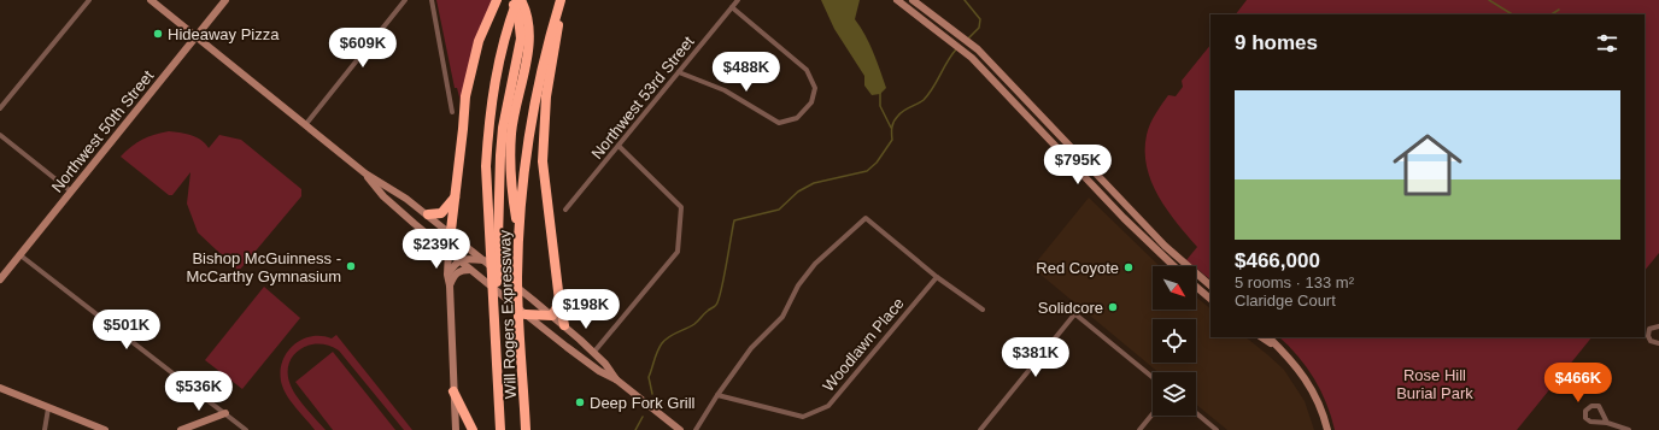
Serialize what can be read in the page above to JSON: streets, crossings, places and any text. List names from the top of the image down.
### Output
{
  "streets": {
    "highway": ["Will Rogers Expressway"],
    "main road": ["Northwest 50th Street"],
    "street": ["Northwest 53rd Street", "Woodlawn Place"]
  },
  "parks": ["Rose Hill Burial Park"],
  "places": [
    "Hideaway Pizza",
    "Bishop McGuinness - McCarthy Gymnasium",
    "Red Coyote",
    "Solidcore",
    "Deep Fork Grill"
  ],
  "north": "bottom right",
  "page": {
    "heading": "9 homes",
    "price": [
      "$609K",
      "$488K",
      "$795K",
      "$239K",
      "$198K",
      "$501K",
      "$381K",
      "$466K",
      "$536K"
    ],
    "list": [
      {
        "name": "$466,000",
        "note": "5 rooms · 133 m² · Claridge Court"
      }
    ]
  }
}
